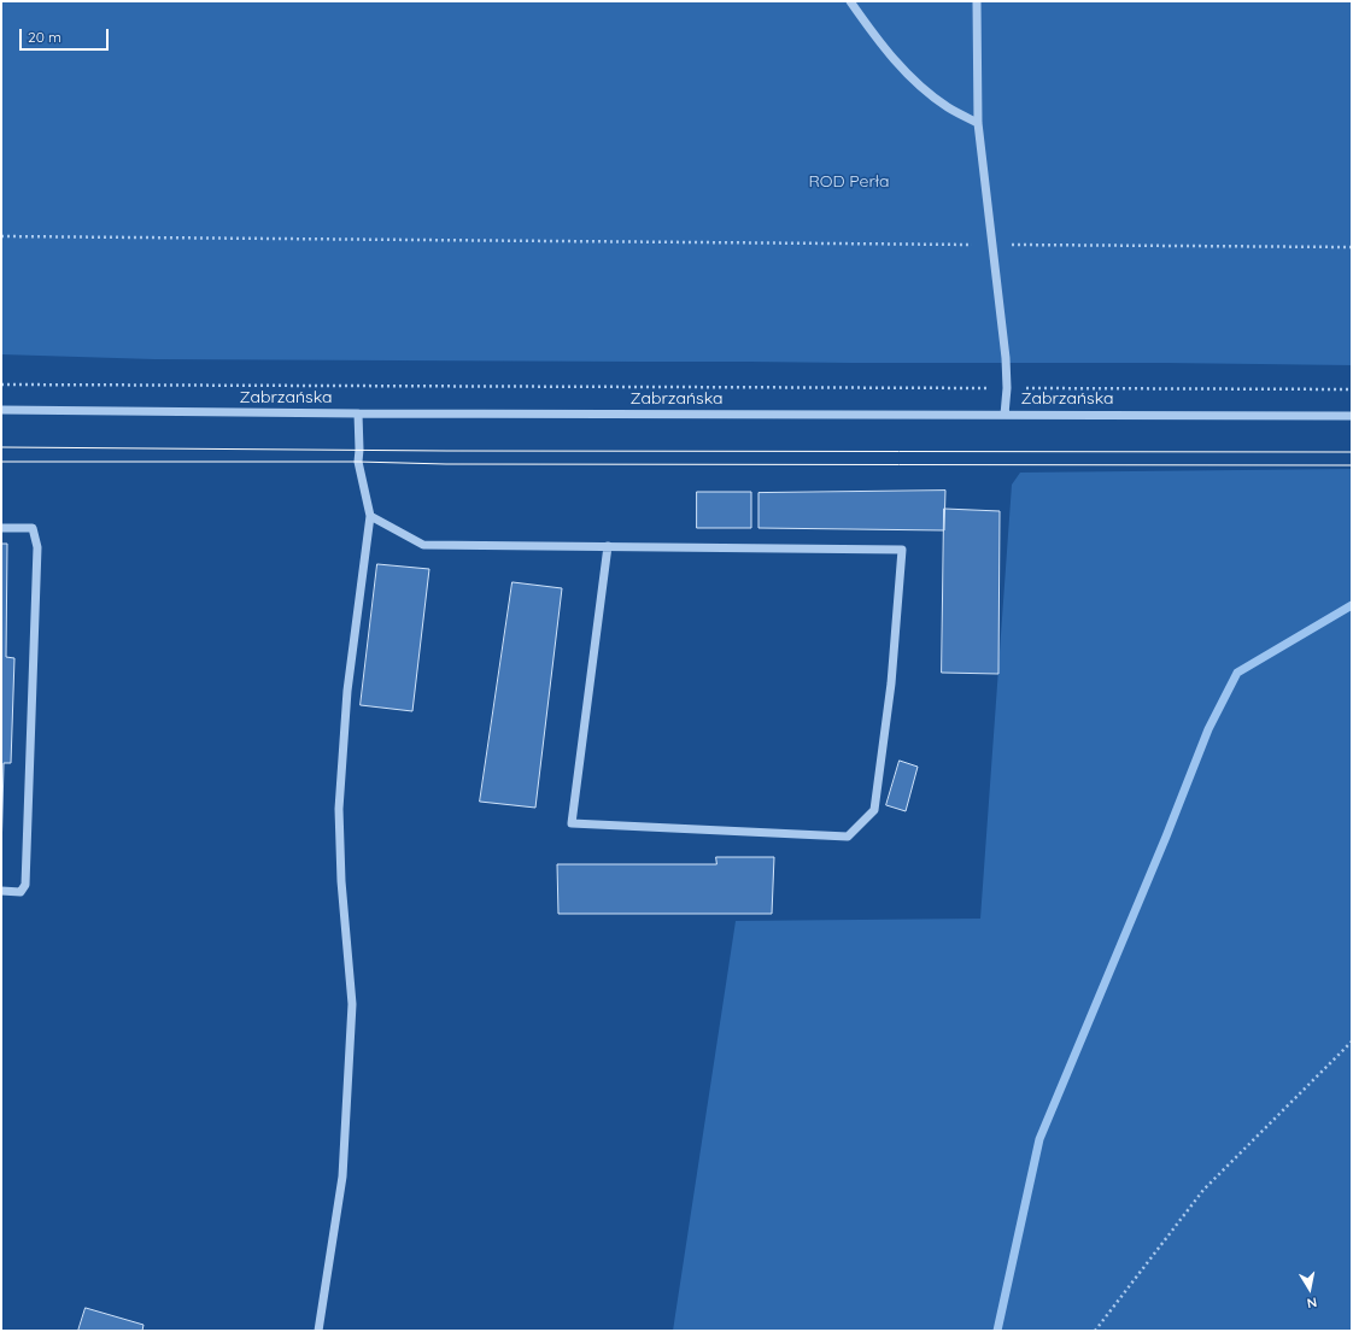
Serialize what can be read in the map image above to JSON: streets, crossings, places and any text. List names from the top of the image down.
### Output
{
  "streets": {
    "street": ["Zabrzańska"]
  },
  "parks": ["ROD Perła"],
  "scale_bar": "20 m",
  "north": "bottom"
}
